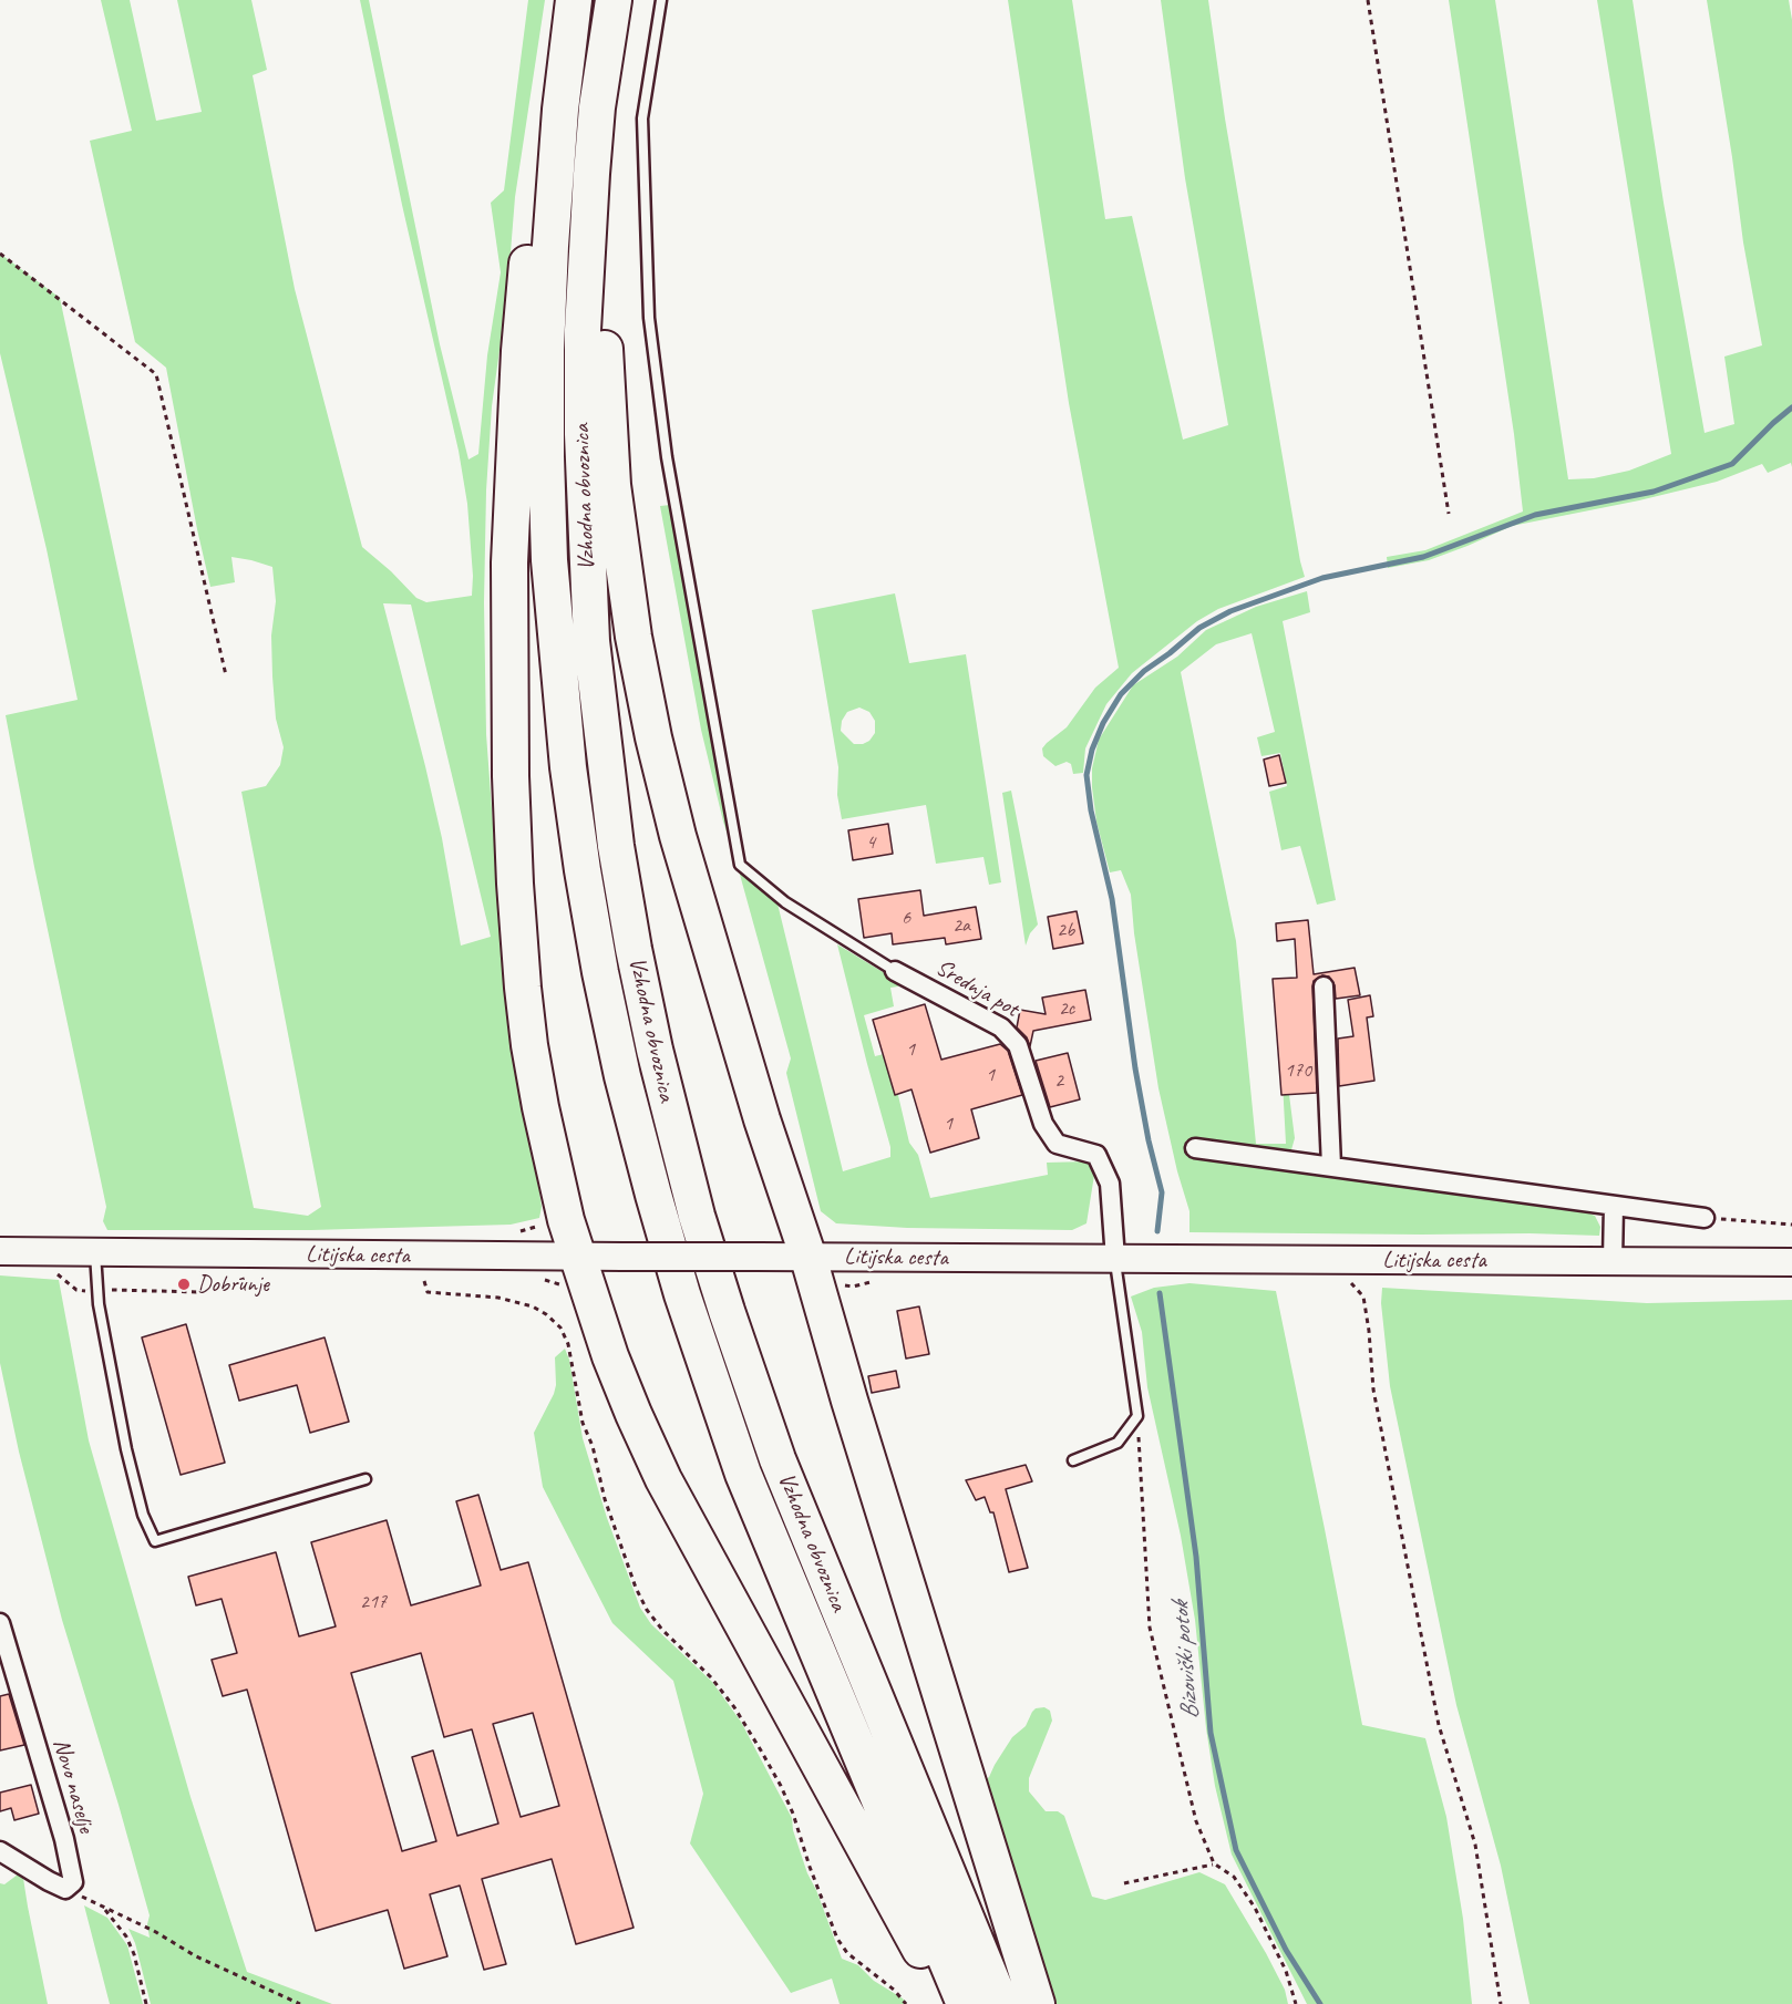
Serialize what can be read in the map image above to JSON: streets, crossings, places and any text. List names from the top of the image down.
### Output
{
  "streets": {
    "highway": ["Vzhodna obvoznica"],
    "main road": ["Litijska cesta"],
    "street": ["Srednja pot", "Novo naselje"]
  },
  "crossings": [
    ["Srednja pot", "Litijska cesta"]
  ],
  "water": ["Bizoviški potok"],
  "places": ["Dobrunje"],
  "house_numbers": [
    "4",
    "6",
    "2a",
    "2b",
    "2c",
    "1",
    "170",
    "1",
    "2",
    "1",
    "217"
  ]
}
